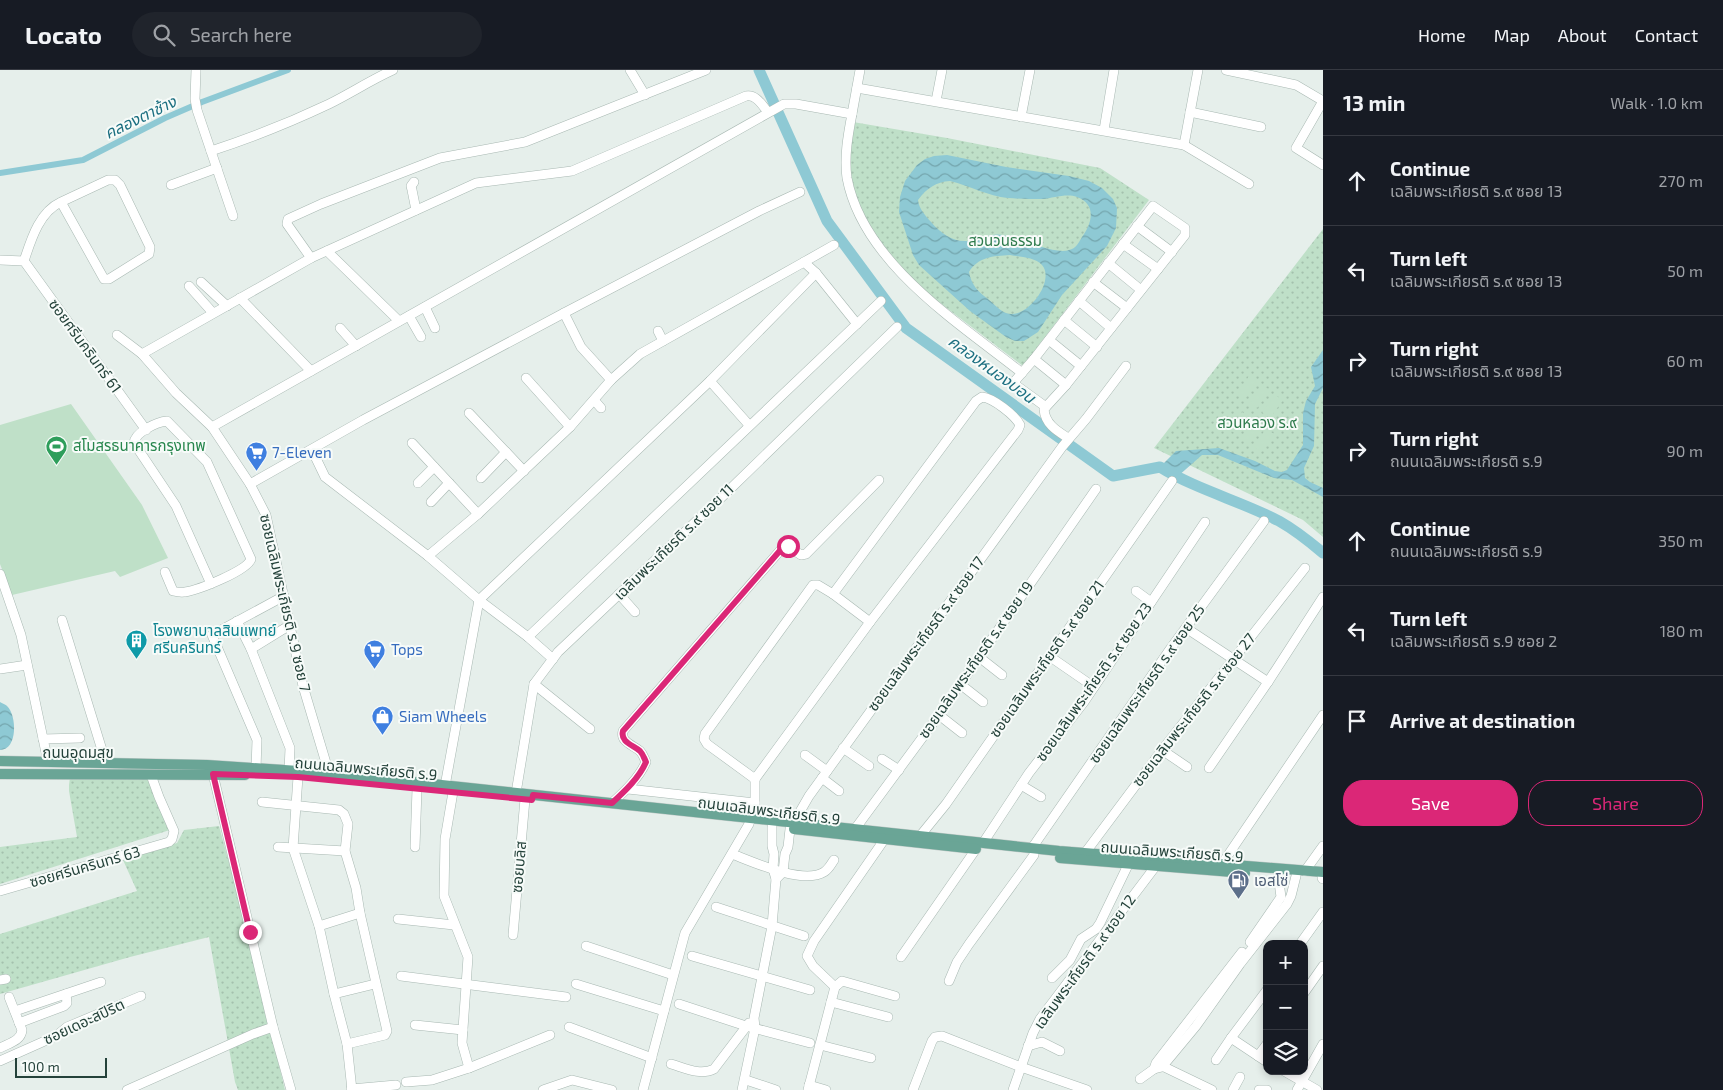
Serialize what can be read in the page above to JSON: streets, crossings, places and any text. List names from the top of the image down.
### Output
{
  "streets": {
    "main road": ["ถนนอุดมสุข", "ถนนเฉลิมพระเกียรติ ร.9"],
    "street": [
      "ซอยศรีนครินทร์ 61",
      "เฉลิมพระเกียรติ ร.๙ ซอย 11",
      "ซอยเฉลิมพระเกียรติ ร.9 ซอย 7",
      "ซอยเฉลิมพระเกียรติ ร.๙ ซอย 17",
      "ซอยเฉลิมพระเกียรติ ร.๙ ซอย 21",
      "ซอยเฉลิมพระเกียรติ ร.๙ ซอย 19",
      "ซอยเฉลิมพระเกียรติ ร.๙ ซอย 23",
      "ซอยเฉลิมพระเกียรติ ร.๙ ซอย 25",
      "ซอยเฉลิมพระเกียรติ ร.๙ ซอย 27",
      "ซอยศรีนครินทร์ 63",
      "ซอยบลิส",
      "เฉลิมพระเกียรติ ร.๙ ซอย 12",
      "ซอยเดอะสปิริต"
    ]
  },
  "crossings": [
    ["เฉลิมพระเกียรติ ร.๙ ซอย 11", "ถนนเฉลิมพระเกียรติ ร.9"],
    ["ซอยเฉลิมพระเกียรติ ร.9 ซอย 7", "ถนนเฉลิมพระเกียรติ ร.9"],
    ["ซอยเฉลิมพระเกียรติ ร.๙ ซอย 17", "ถนนเฉลิมพระเกียรติ ร.9"],
    ["ซอยเฉลิมพระเกียรติ ร.๙ ซอย 21", "ถนนเฉลิมพระเกียรติ ร.9"],
    ["ซอยเฉลิมพระเกียรติ ร.๙ ซอย 19", "ถนนเฉลิมพระเกียรติ ร.9"],
    ["ซอยเฉลิมพระเกียรติ ร.๙ ซอย 23", "ถนนเฉลิมพระเกียรติ ร.9"],
    ["ซอยเฉลิมพระเกียรติ ร.๙ ซอย 25", "ถนนเฉลิมพระเกียรติ ร.9"],
    ["ซอยเฉลิมพระเกียรติ ร.๙ ซอย 27", "ถนนเฉลิมพระเกียรติ ร.9"],
    ["ถนนอุดมสุข", "ถนนเฉลิมพระเกียรติ ร.9"],
    ["ถนนอุดมสุข", "ซอยศรีนครินทร์ 63"],
    ["ถนนเฉลิมพระเกียรติ ร.9", "ซอยศรีนครินทร์ 63"],
    ["ถนนเฉลิมพระเกียรติ ร.9", "ซอยบลิส"],
    ["ถนนเฉลิมพระเกียรติ ร.9", "เฉลิมพระเกียรติ ร.๙ ซอย 12"]
  ],
  "water": ["คลองตาช้าง", "คลองหนองบอน"],
  "parks": ["สวนวนธรรม", "สวนหลวง ร.๙"],
  "places": {
    "sports": ["สโมสรธนาคารกรุงเทพ"],
    "supermarket": ["7-Eleven", "Tops"],
    "building": ["โรงพยาบาลสินแพทย์ ศรีนครินทร์"],
    "shop": ["Siam Wheels"],
    "fuel station": ["เอสโซ่"]
  },
  "scale_bar": "100 m",
  "page": {
    "header": "Locato",
    "search": "Search here",
    "nav": [
      "Home",
      "Map",
      "About",
      "Contact"
    ],
    "heading": ["13 min", "Walk · 1.0 km"],
    "list": [
      ["Continue", "เฉลิมพระเกียรติ ร.๙ ซอย 13", "270 m"],
      ["Turn left", "เฉลิมพระเกียรติ ร.๙ ซอย 13", "50 m"],
      ["Turn right", "เฉลิมพระเกียรติ ร.๙ ซอย 13", "60 m"],
      ["Turn right", "ถนนเฉลิมพระเกียรติ ร.9", "90 m"],
      ["Continue", "ถนนเฉลิมพระเกียรติ ร.9", "350 m"],
      ["Turn left", "เฉลิมพระเกียรติ ร.9 ซอย 2", "180 m"],
      "Arrive at destination"
    ],
    "buttons": ["Save", "Share"],
    "map_buttons": ["+", "−"],
    "scale": "100 m"
  }
}
